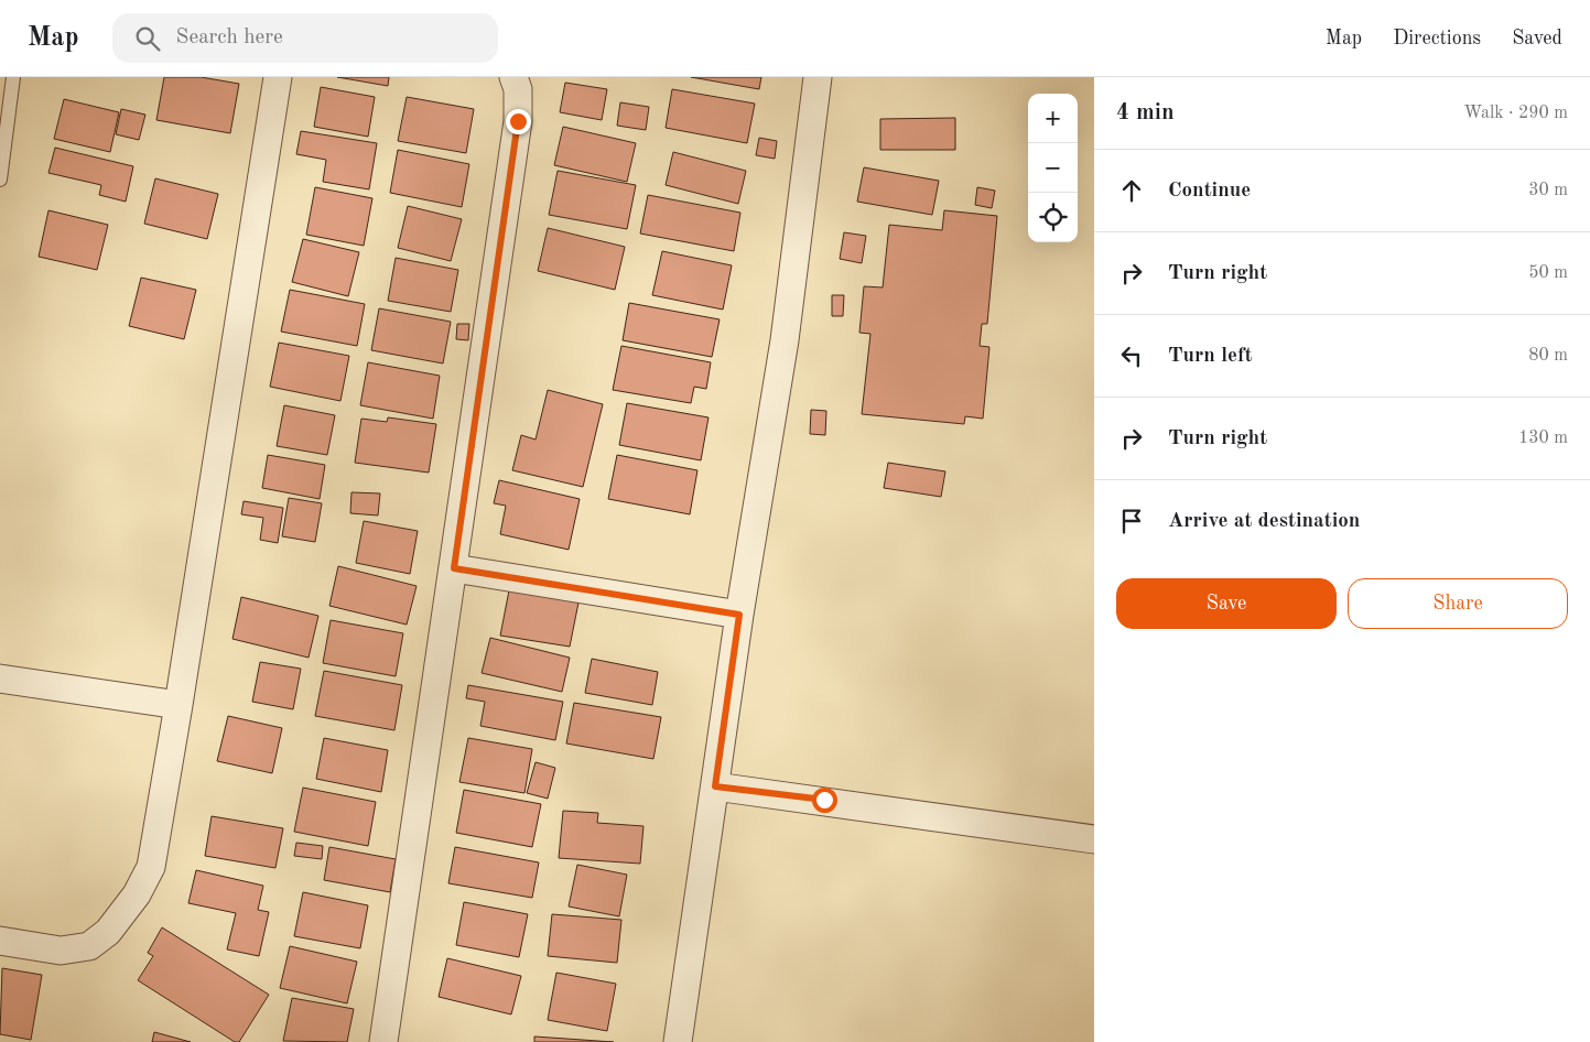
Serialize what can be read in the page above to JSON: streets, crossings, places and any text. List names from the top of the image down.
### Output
{
  "page": {
    "header": "Map",
    "search": "Search here",
    "nav": ["Map", "Directions", "Saved"],
    "heading": ["4 min", "Walk · 290 m"],
    "map_buttons": ["+", "−"],
    "list": [
      ["Continue", "30 m"],
      ["Turn right", "50 m"],
      ["Turn left", "80 m"],
      ["Turn right", "130 m"],
      "Arrive at destination"
    ],
    "buttons": ["Save", "Share"]
  }
}
